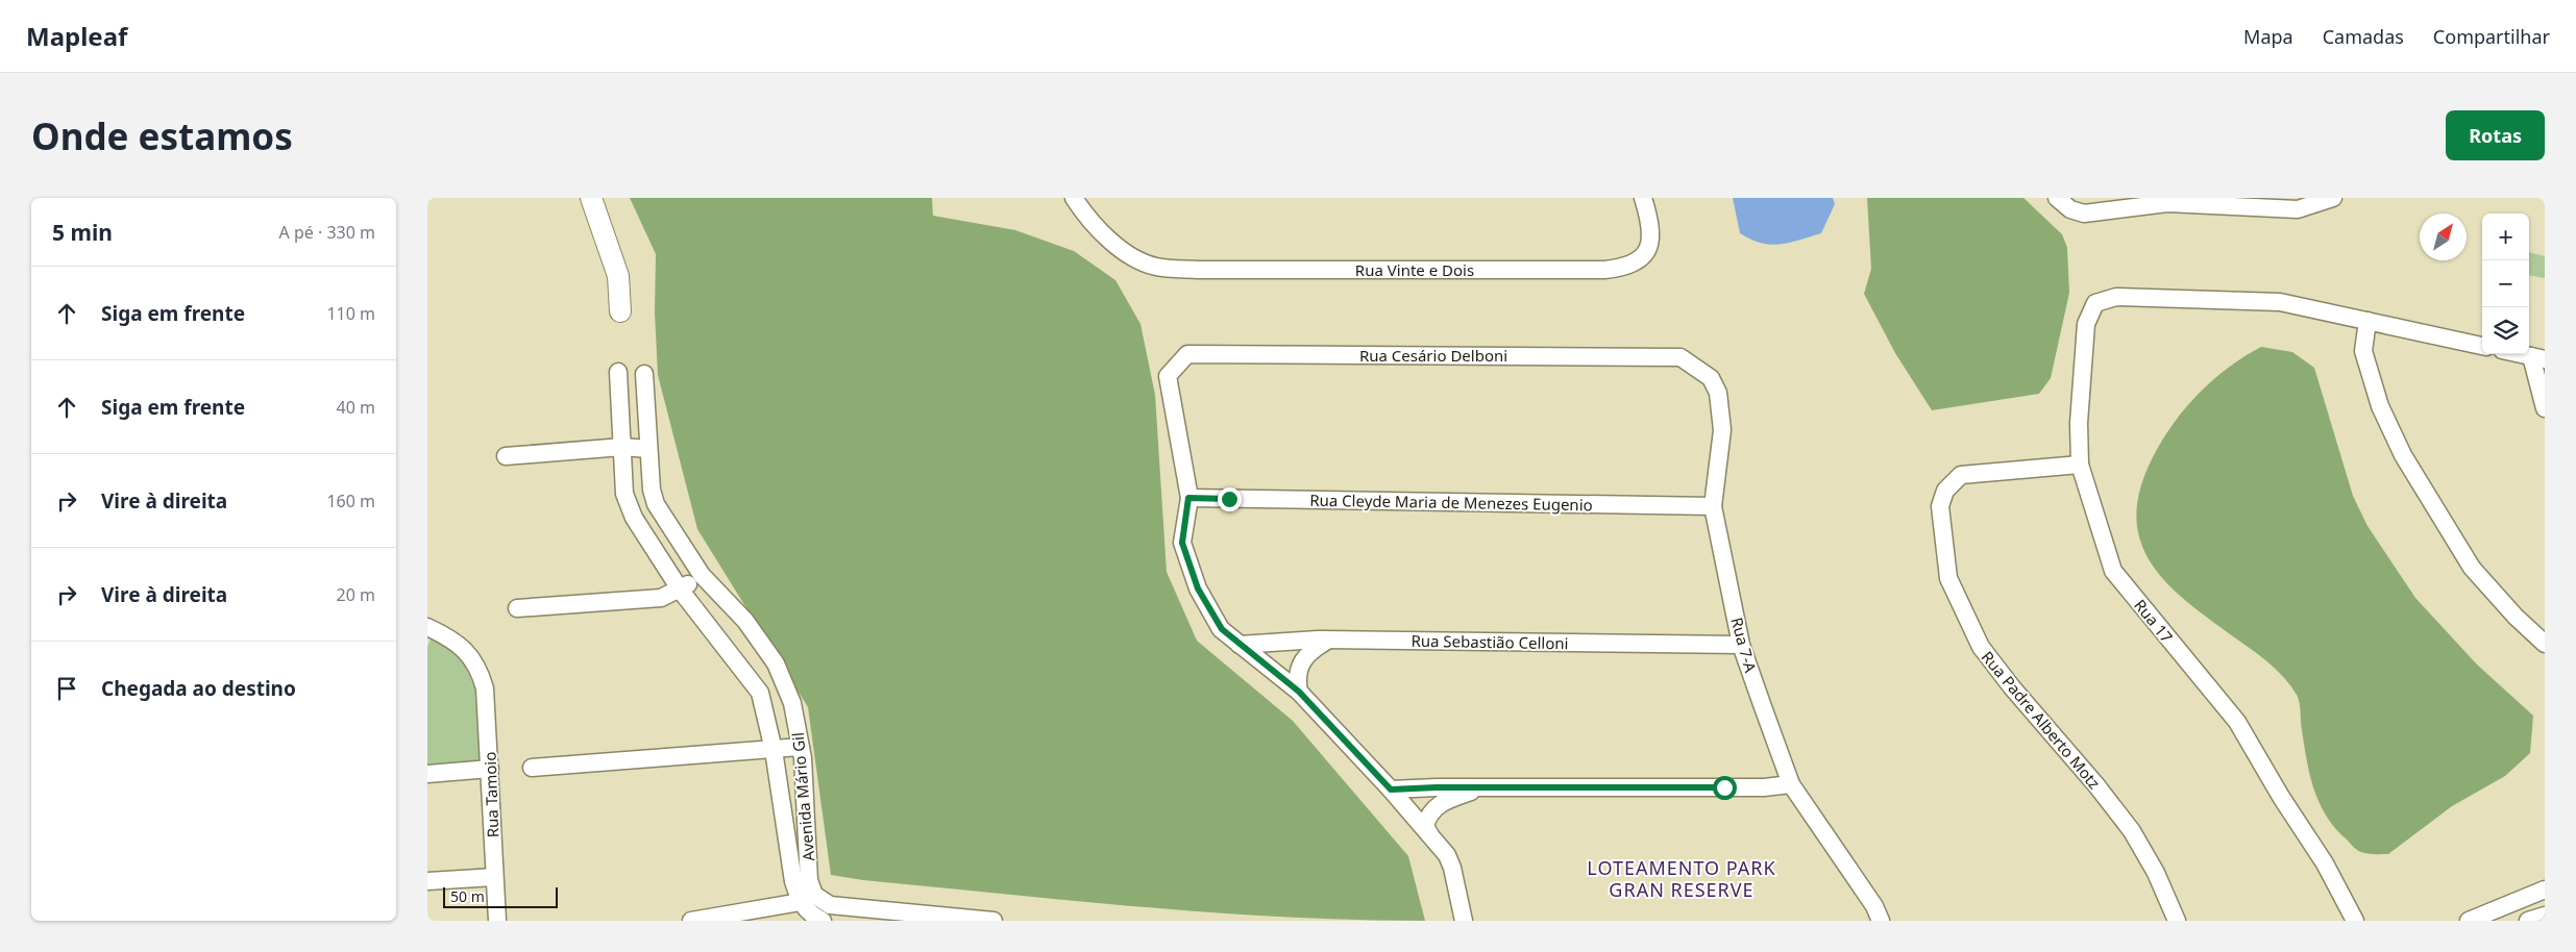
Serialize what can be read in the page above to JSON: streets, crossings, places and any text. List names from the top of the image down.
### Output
{
  "streets": {
    "street": [
      "Rua Vinte e Dois",
      "Rua Cesário Delboni",
      "Rua Cleyde Maria de Menezes Eugenio",
      "Rua 17",
      "Rua Sebastião Celloni",
      "Rua 7-A",
      "Rua Padre Alberto Motz",
      "Rua Tamoio",
      "Avenida Mário Gil"
    ]
  },
  "crossings": [
    ["Rua Cesário Delboni", "Rua Cleyde Maria de Menezes Eugenio"],
    ["Rua Cesário Delboni", "Rua 7-A"],
    ["Rua Cleyde Maria de Menezes Eugenio", "Rua 7-A"],
    ["Rua 17", "Rua Padre Alberto Motz"],
    ["Rua Sebastião Celloni", "Rua 7-A"]
  ],
  "districts": ["LOTEAMENTO PARK GRAN RESERVE"],
  "scale_bar": "50 m",
  "north": "top right",
  "page": {
    "header": "Mapleaf",
    "nav": ["Mapa", "Camadas", "Compartilhar"],
    "buttons": "Rotas",
    "title": "Onde estamos",
    "heading": ["5 min", "A pé · 330 m"],
    "map_buttons": ["+", "−"],
    "list": [
      ["Siga em frente", "110 m"],
      ["Siga em frente", "40 m"],
      ["Vire à direita", "160 m"],
      ["Vire à direita", "20 m"],
      "Chegada ao destino"
    ],
    "scale": "50 m"
  }
}
